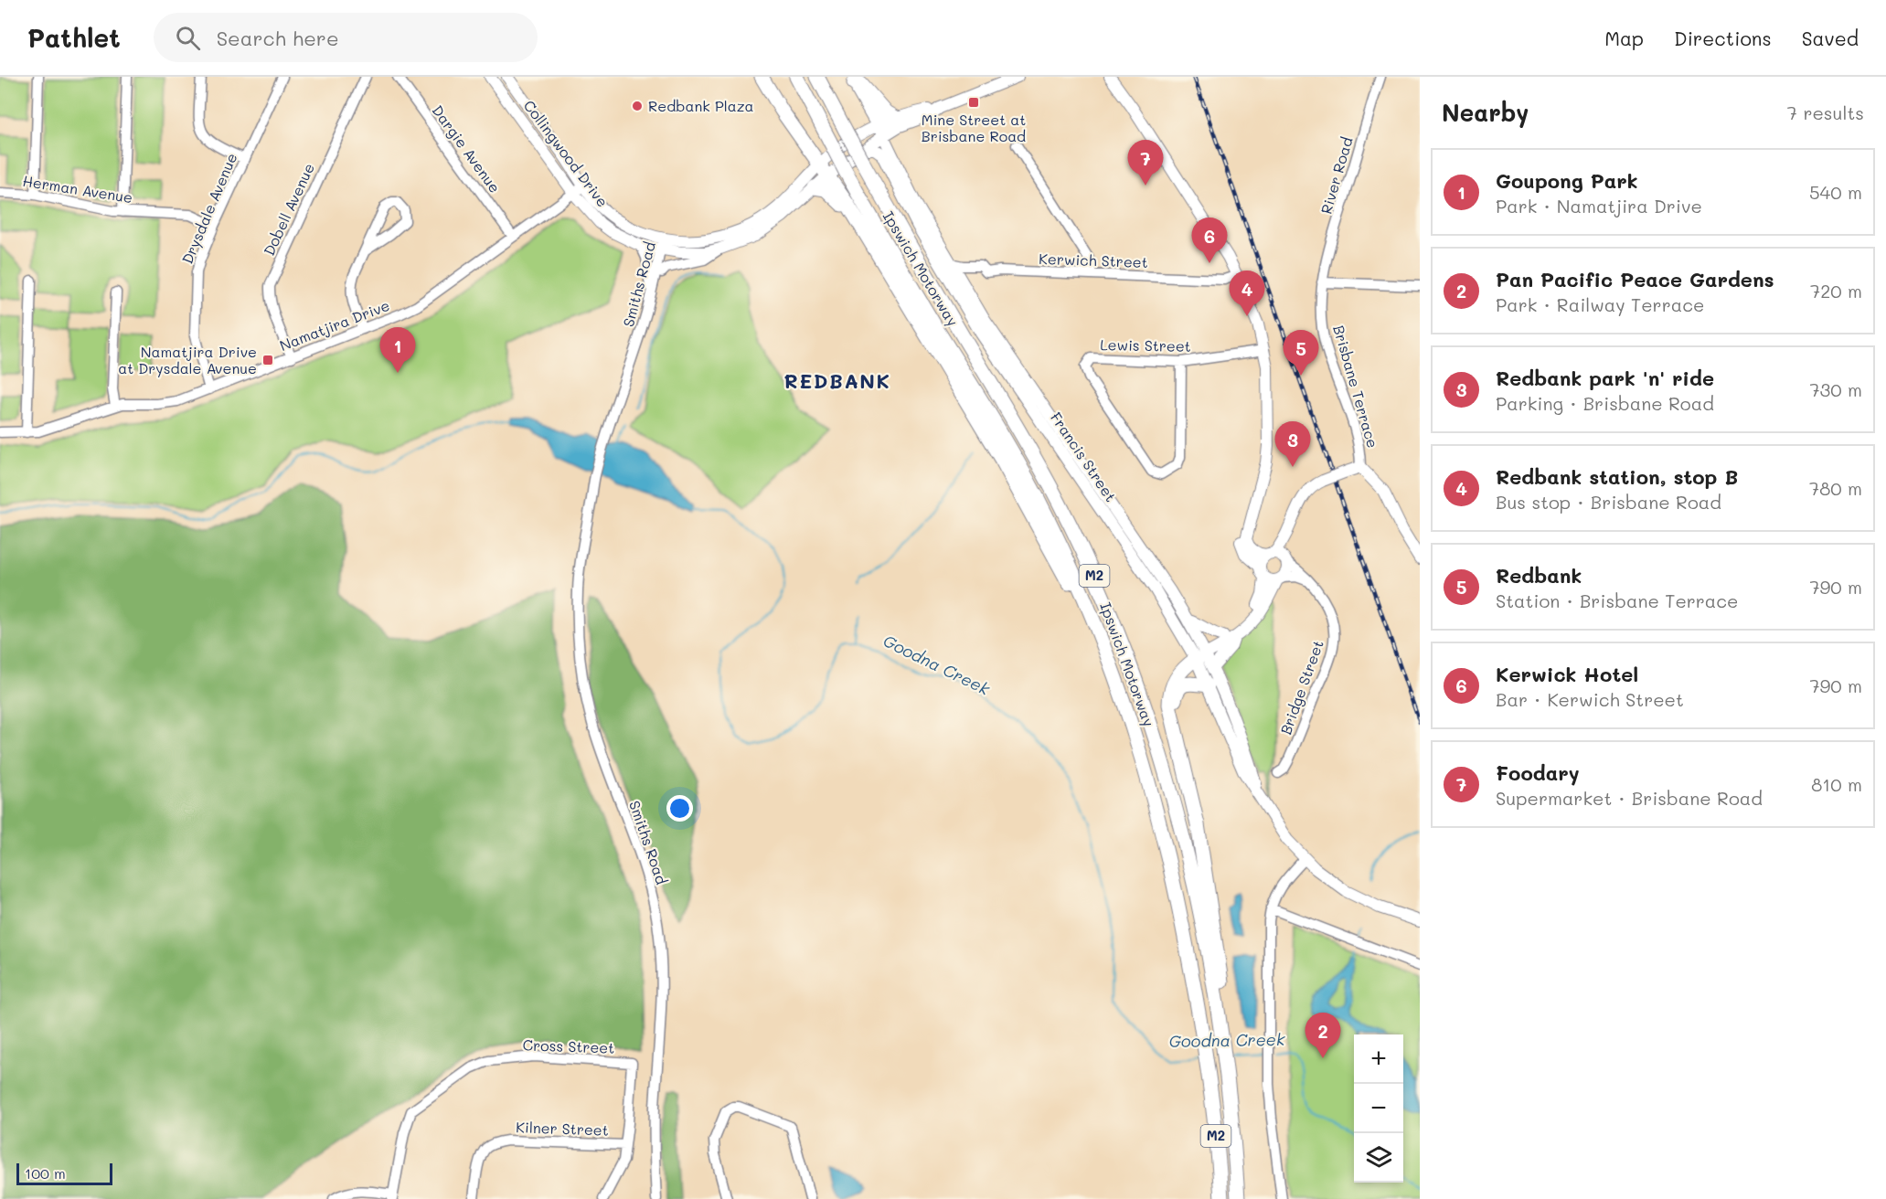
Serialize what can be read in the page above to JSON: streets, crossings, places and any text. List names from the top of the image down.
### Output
{
  "streets": {
    "highway": ["Ipswich Motorway", "M2"],
    "main road": ["Collingwood Drive", "Brisbane Terrace", "Francis Street"],
    "street": [
      "Dargie Avenue",
      "River Road",
      "Herman Avenue",
      "Drysdale Avenue",
      "Dobell Avenue",
      "Kerwich Street",
      "Smiths Road",
      "Namatjira Drive",
      "Lewis Street",
      "Bridge Street",
      "Cross Street",
      "Kilner Street"
    ]
  },
  "crossings": [
    ["Dargie Avenue", "Namatjira Drive"],
    ["Collingwood Drive", "Smiths Road"],
    ["Collingwood Drive", "Namatjira Drive"],
    ["River Road", "Brisbane Terrace"],
    ["Herman Avenue", "Drysdale Avenue"],
    ["Drysdale Avenue", "Namatjira Drive"],
    ["Dobell Avenue", "Namatjira Drive"],
    ["Kerwich Street", "Francis Street"],
    ["Ipswich Motorway", "Francis Street"],
    ["Brisbane Terrace", "Bridge Street"],
    ["Cross Street", "Kilner Street"]
  ],
  "districts": ["REDBANK"],
  "water": ["Goodna Creek"],
  "places": {
    "transit": ["Mine Street at Brisbane Road", "Namatjira Drive at Drysdale Avenue"],
    "other": ["Redbank Plaza"]
  },
  "scale_bar": "100 m",
  "page": {
    "header": "Pathlet",
    "search": "Search here",
    "nav": ["Map", "Directions", "Saved"],
    "heading": ["Nearby", "7 results"],
    "pins": [
      "7",
      "6",
      "4",
      "1",
      "5",
      "3",
      "2"
    ],
    "list": [
      {
        "mark": "1",
        "name": "Goupong Park",
        "note": "Park · Namatjira Drive",
        "value": "540 m"
      },
      {
        "mark": "2",
        "name": "Pan Pacific Peace Gardens",
        "note": "Park · Railway Terrace",
        "value": "720 m"
      },
      {
        "mark": "3",
        "name": "Redbank park 'n' ride",
        "note": "Parking · Brisbane Road",
        "value": "730 m"
      },
      {
        "mark": "4",
        "name": "Redbank station, stop B",
        "note": "Bus stop · Brisbane Road",
        "value": "780 m"
      },
      {
        "mark": "5",
        "name": "Redbank",
        "note": "Station · Brisbane Terrace",
        "value": "790 m"
      },
      {
        "mark": "6",
        "name": "Kerwick Hotel",
        "note": "Bar · Kerwich Street",
        "value": "790 m"
      },
      {
        "mark": "7",
        "name": "Foodary",
        "note": "Supermarket · Brisbane Road",
        "value": "810 m"
      }
    ],
    "map_buttons": ["+", "−"],
    "scale": "100 m"
  }
}
